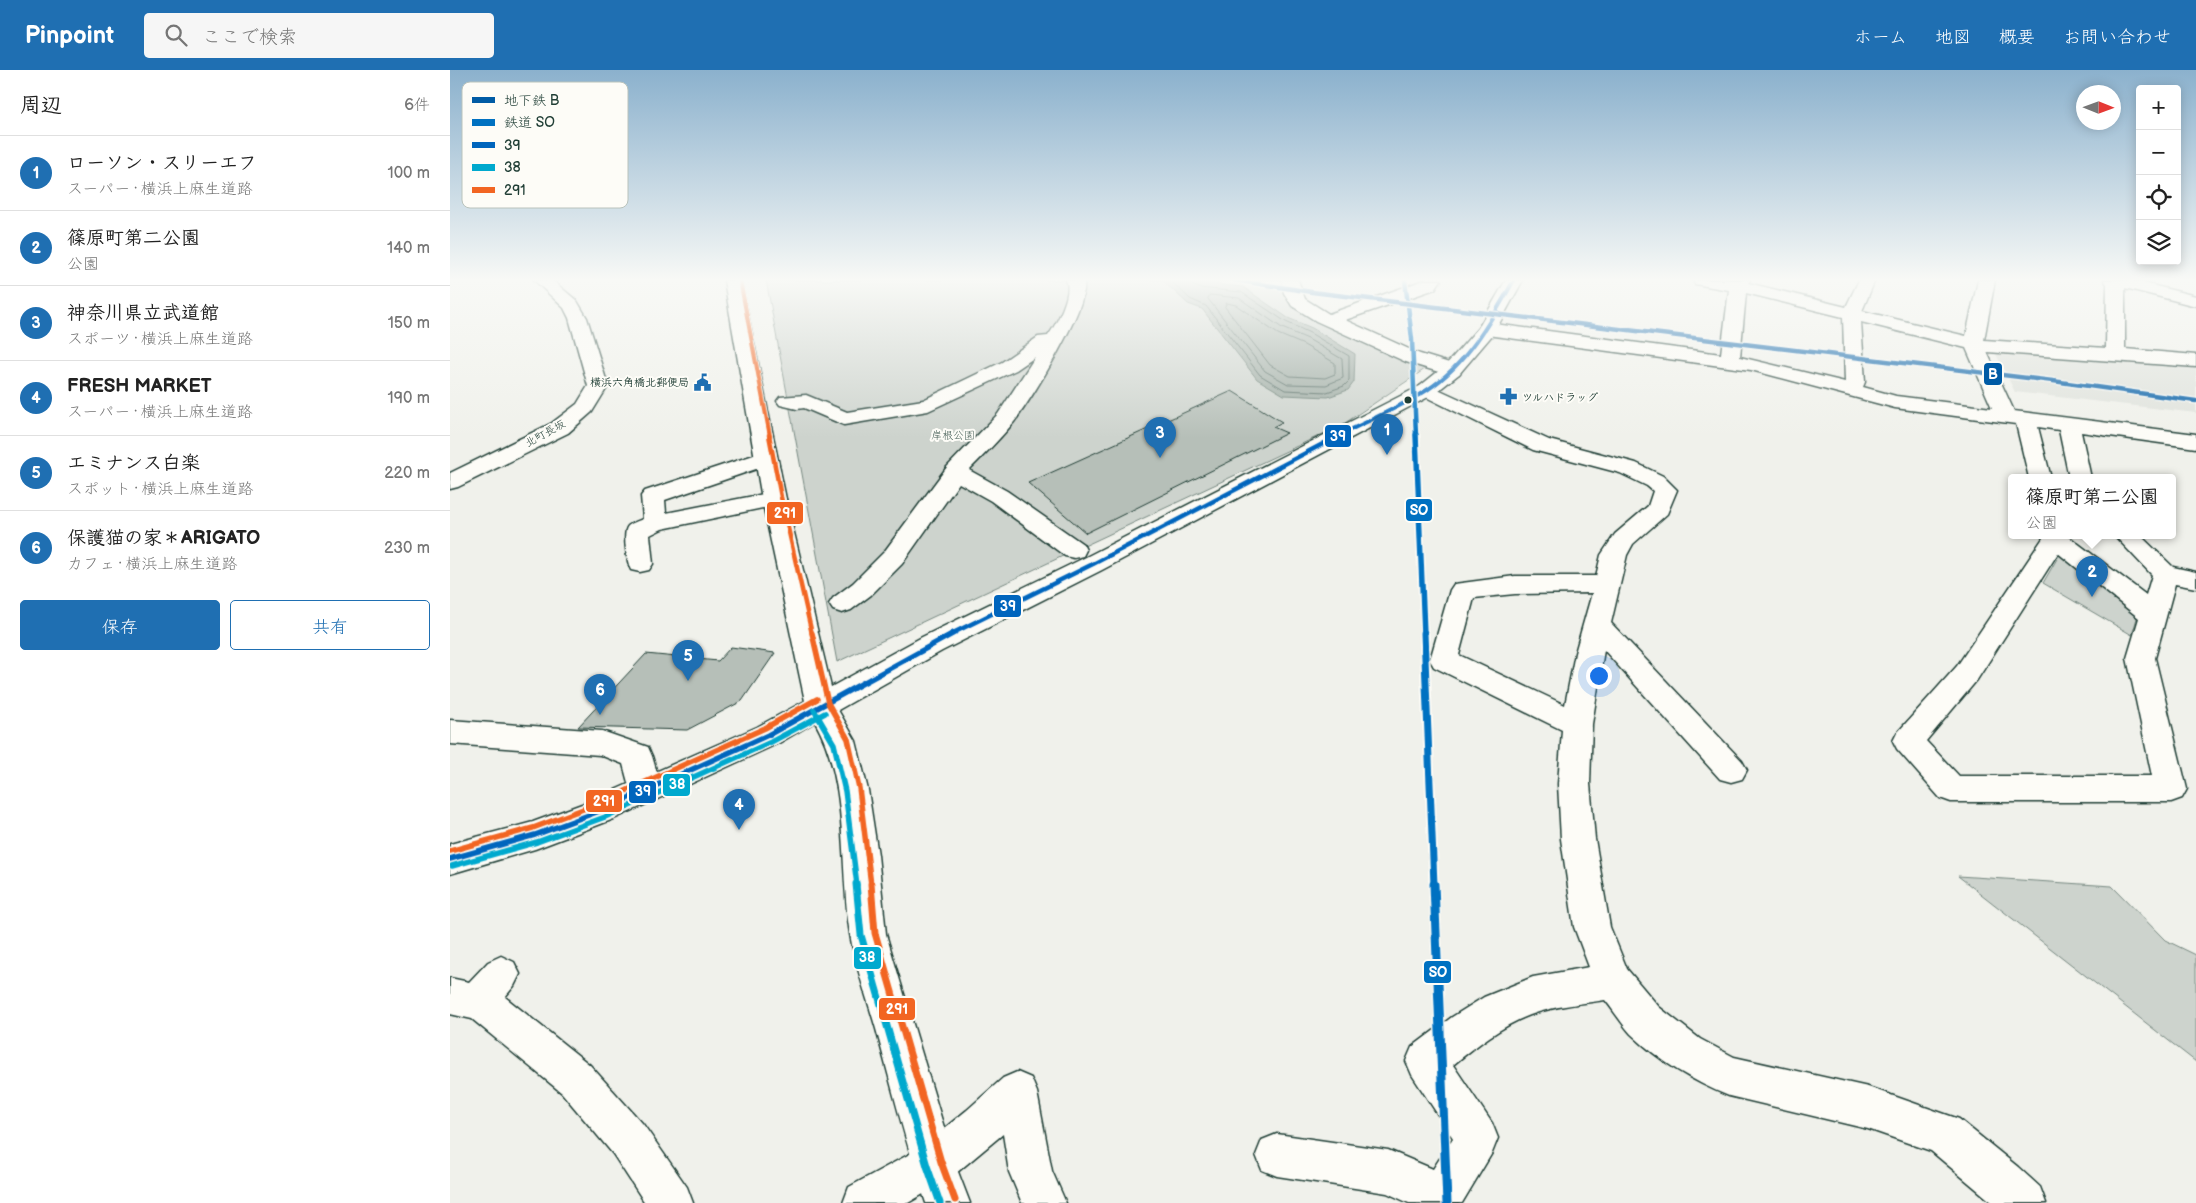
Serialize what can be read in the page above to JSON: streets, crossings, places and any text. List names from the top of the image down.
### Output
{
  "streets": {
    "street": ["北町長坂"]
  },
  "parks": ["岸根公園"],
  "places": {
    "public building": ["横浜六角橋北郵便局"],
    "pharmacy": ["ツルハドラッグ"]
  },
  "lines": [
    "metro line B",
    "rail line SO",
    "transit line 39",
    "transit line 291",
    "transit line 38"
  ],
  "legend": [
    "地下鉄 B",
    "鉄道 SO",
    "39",
    "38",
    "291"
  ],
  "north": "right",
  "page": {
    "header": "Pinpoint",
    "search": "ここで検索",
    "nav": [
      "ホーム",
      "地図",
      "概要",
      "お問い合わせ"
    ],
    "heading": ["周辺", "6件"],
    "map_buttons": ["+", "−"],
    "list": [
      {
        "mark": "1",
        "name": "ローソン・スリーエフ",
        "note": "スーパー · 横浜上麻生道路",
        "value": "100 m"
      },
      {
        "mark": "2",
        "name": "篠原町第二公園",
        "note": "公園",
        "value": "140 m"
      },
      {
        "mark": "3",
        "name": "神奈川県立武道館",
        "note": "スポーツ · 横浜上麻生道路",
        "value": "150 m"
      },
      {
        "mark": "4",
        "name": "FRESH MARKET",
        "note": "スーパー · 横浜上麻生道路",
        "value": "190 m"
      },
      {
        "mark": "5",
        "name": "エミナンス白楽",
        "note": "スポット · 横浜上麻生道路",
        "value": "220 m"
      },
      {
        "mark": "6",
        "name": "保護猫の家＊ARIGATO",
        "note": "カフェ · 横浜上麻生道路",
        "value": "230 m"
      }
    ],
    "pins": [
      "1",
      "3",
      "2",
      "5",
      "6",
      "4"
    ],
    "popup": ["篠原町第二公園", "公園"],
    "buttons": ["保存", "共有"]
  }
}
